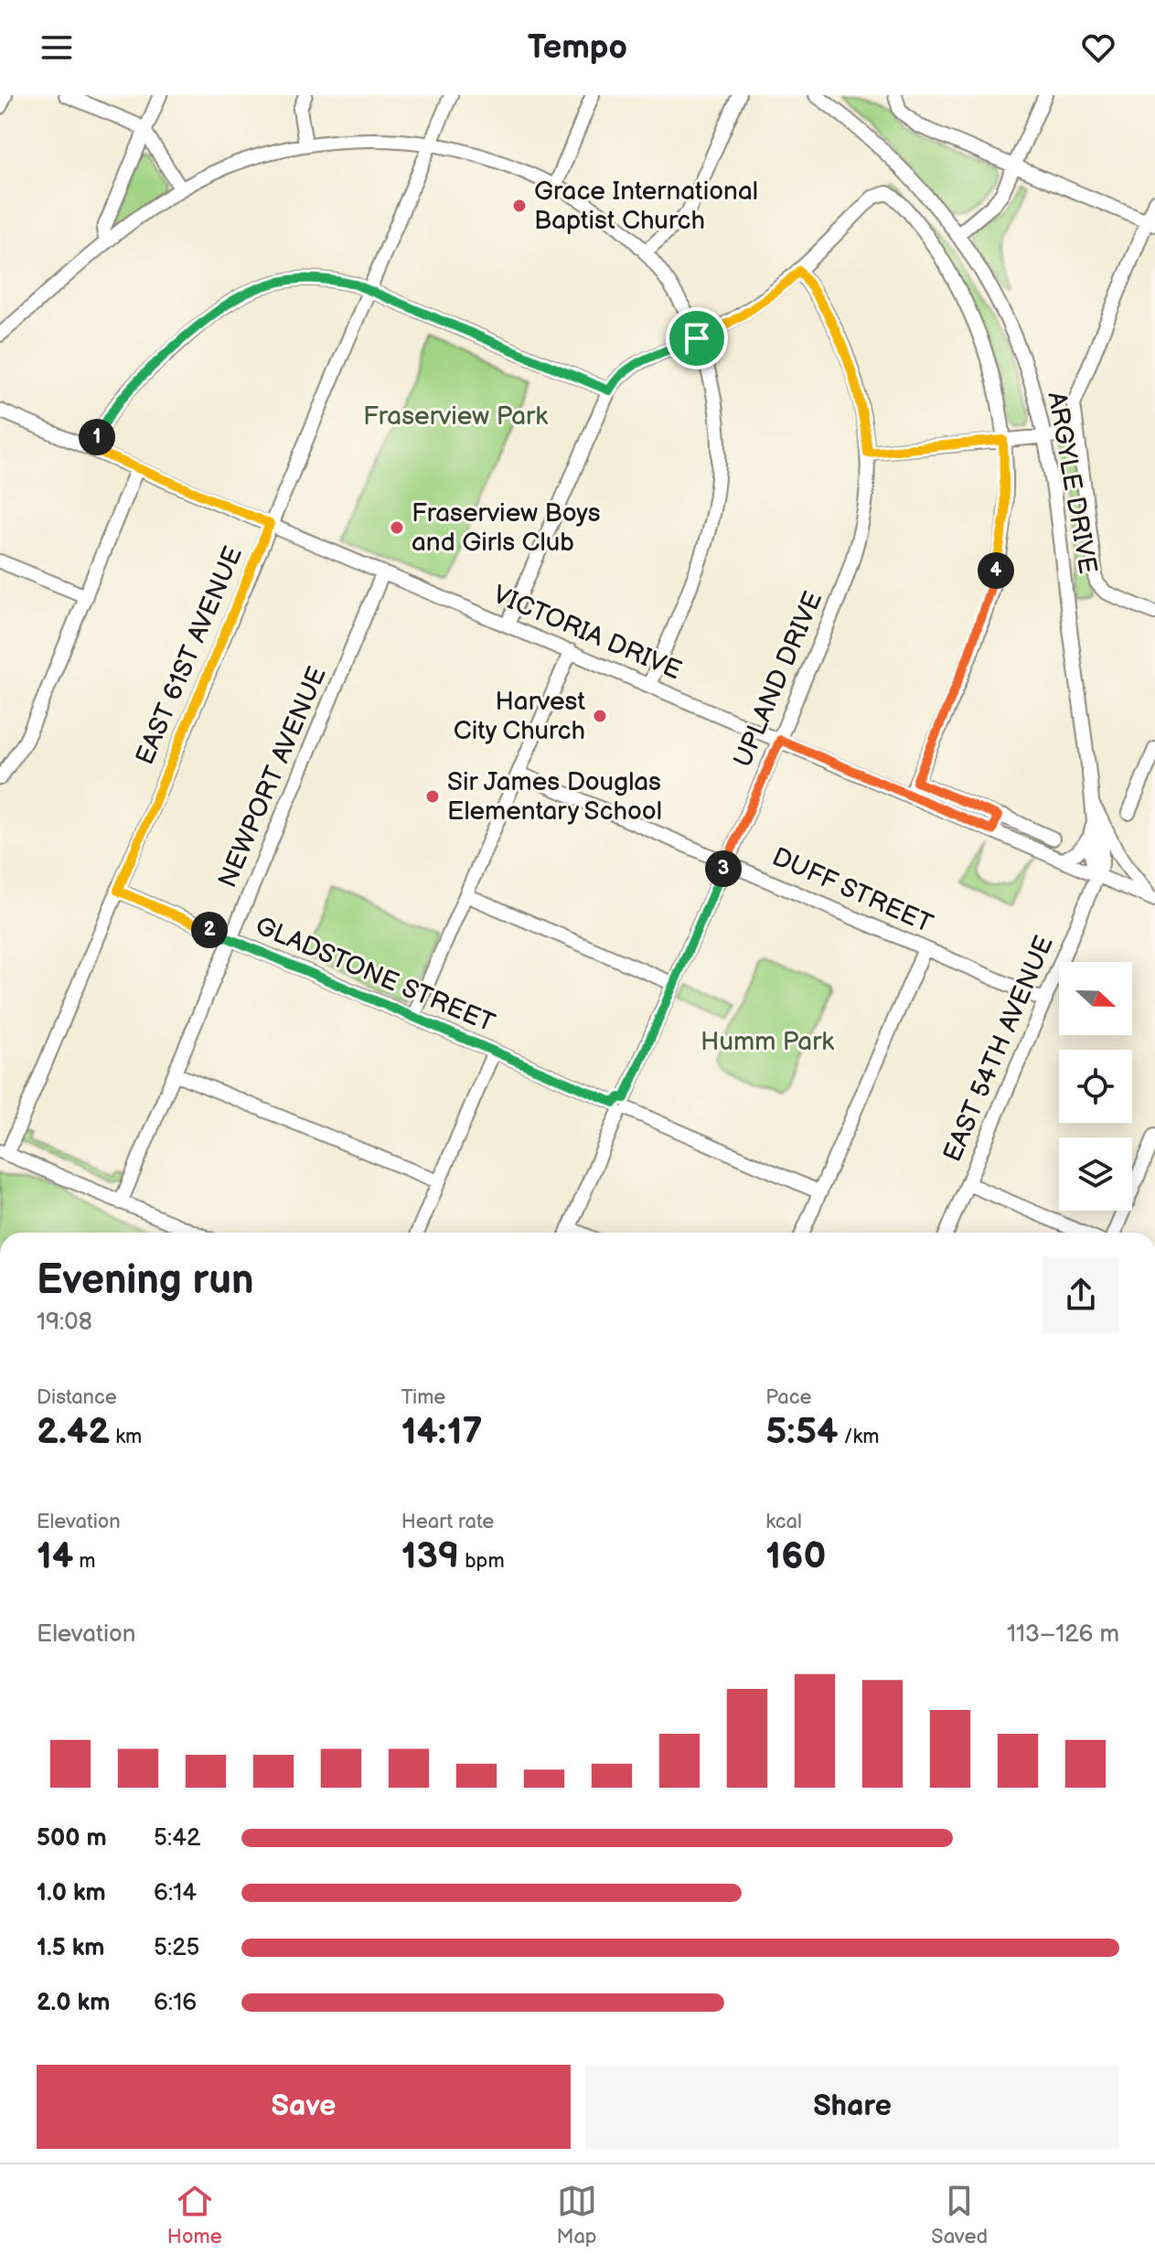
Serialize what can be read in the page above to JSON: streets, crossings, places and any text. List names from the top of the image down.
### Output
{
  "streets": {
    "street": [
      "ARGYLE DRIVE",
      "VICTORIA DRIVE",
      "EAST 61ST AVENUE",
      "UPLAND DRIVE",
      "NEWPORT AVENUE",
      "DUFF STREET",
      "GLADSTONE STREET",
      "EAST 54TH AVENUE"
    ]
  },
  "crossings": [
    ["ARGYLE DRIVE", "VICTORIA DRIVE"],
    ["ARGYLE DRIVE", "EAST 54TH AVENUE"],
    ["VICTORIA DRIVE", "EAST 61ST AVENUE"],
    ["VICTORIA DRIVE", "UPLAND DRIVE"],
    ["VICTORIA DRIVE", "NEWPORT AVENUE"],
    ["VICTORIA DRIVE", "EAST 54TH AVENUE"],
    ["EAST 61ST AVENUE", "GLADSTONE STREET"],
    ["UPLAND DRIVE", "DUFF STREET"],
    ["UPLAND DRIVE", "GLADSTONE STREET"],
    ["NEWPORT AVENUE", "GLADSTONE STREET"],
    ["DUFF STREET", "EAST 54TH AVENUE"]
  ],
  "parks": ["Fraserview Park", "Humm Park"],
  "places": [
    "Grace International Baptist Church",
    "Fraserview Boys and Girls Club",
    "Harvest City Church",
    "Sir James Douglas Elementary School"
  ],
  "north": "right",
  "page": {
    "header": "Tempo",
    "pins": [
      "1",
      "4",
      "3",
      "2"
    ],
    "heading": ["Evening run", "19:08"],
    "stats": [
      ["Distance", "2.42 km"],
      ["Time", "14:17"],
      ["Pace", "5:54 /km"],
      ["Elevation", "14 m"],
      ["Heart rate", "139 bpm"],
      ["kcal", "160"]
    ],
    "chart": ["Elevation", "113–126 m"],
    "list": [
      {
        "name": "500 m",
        "note": "5:42"
      },
      {
        "name": "1.0 km",
        "note": "6:14"
      },
      {
        "name": "1.5 km",
        "note": "5:25"
      },
      {
        "name": "2.0 km",
        "note": "6:16"
      }
    ],
    "buttons": ["Save", "Share"],
    "tabs": ["Home", "Map", "Saved"]
  }
}
